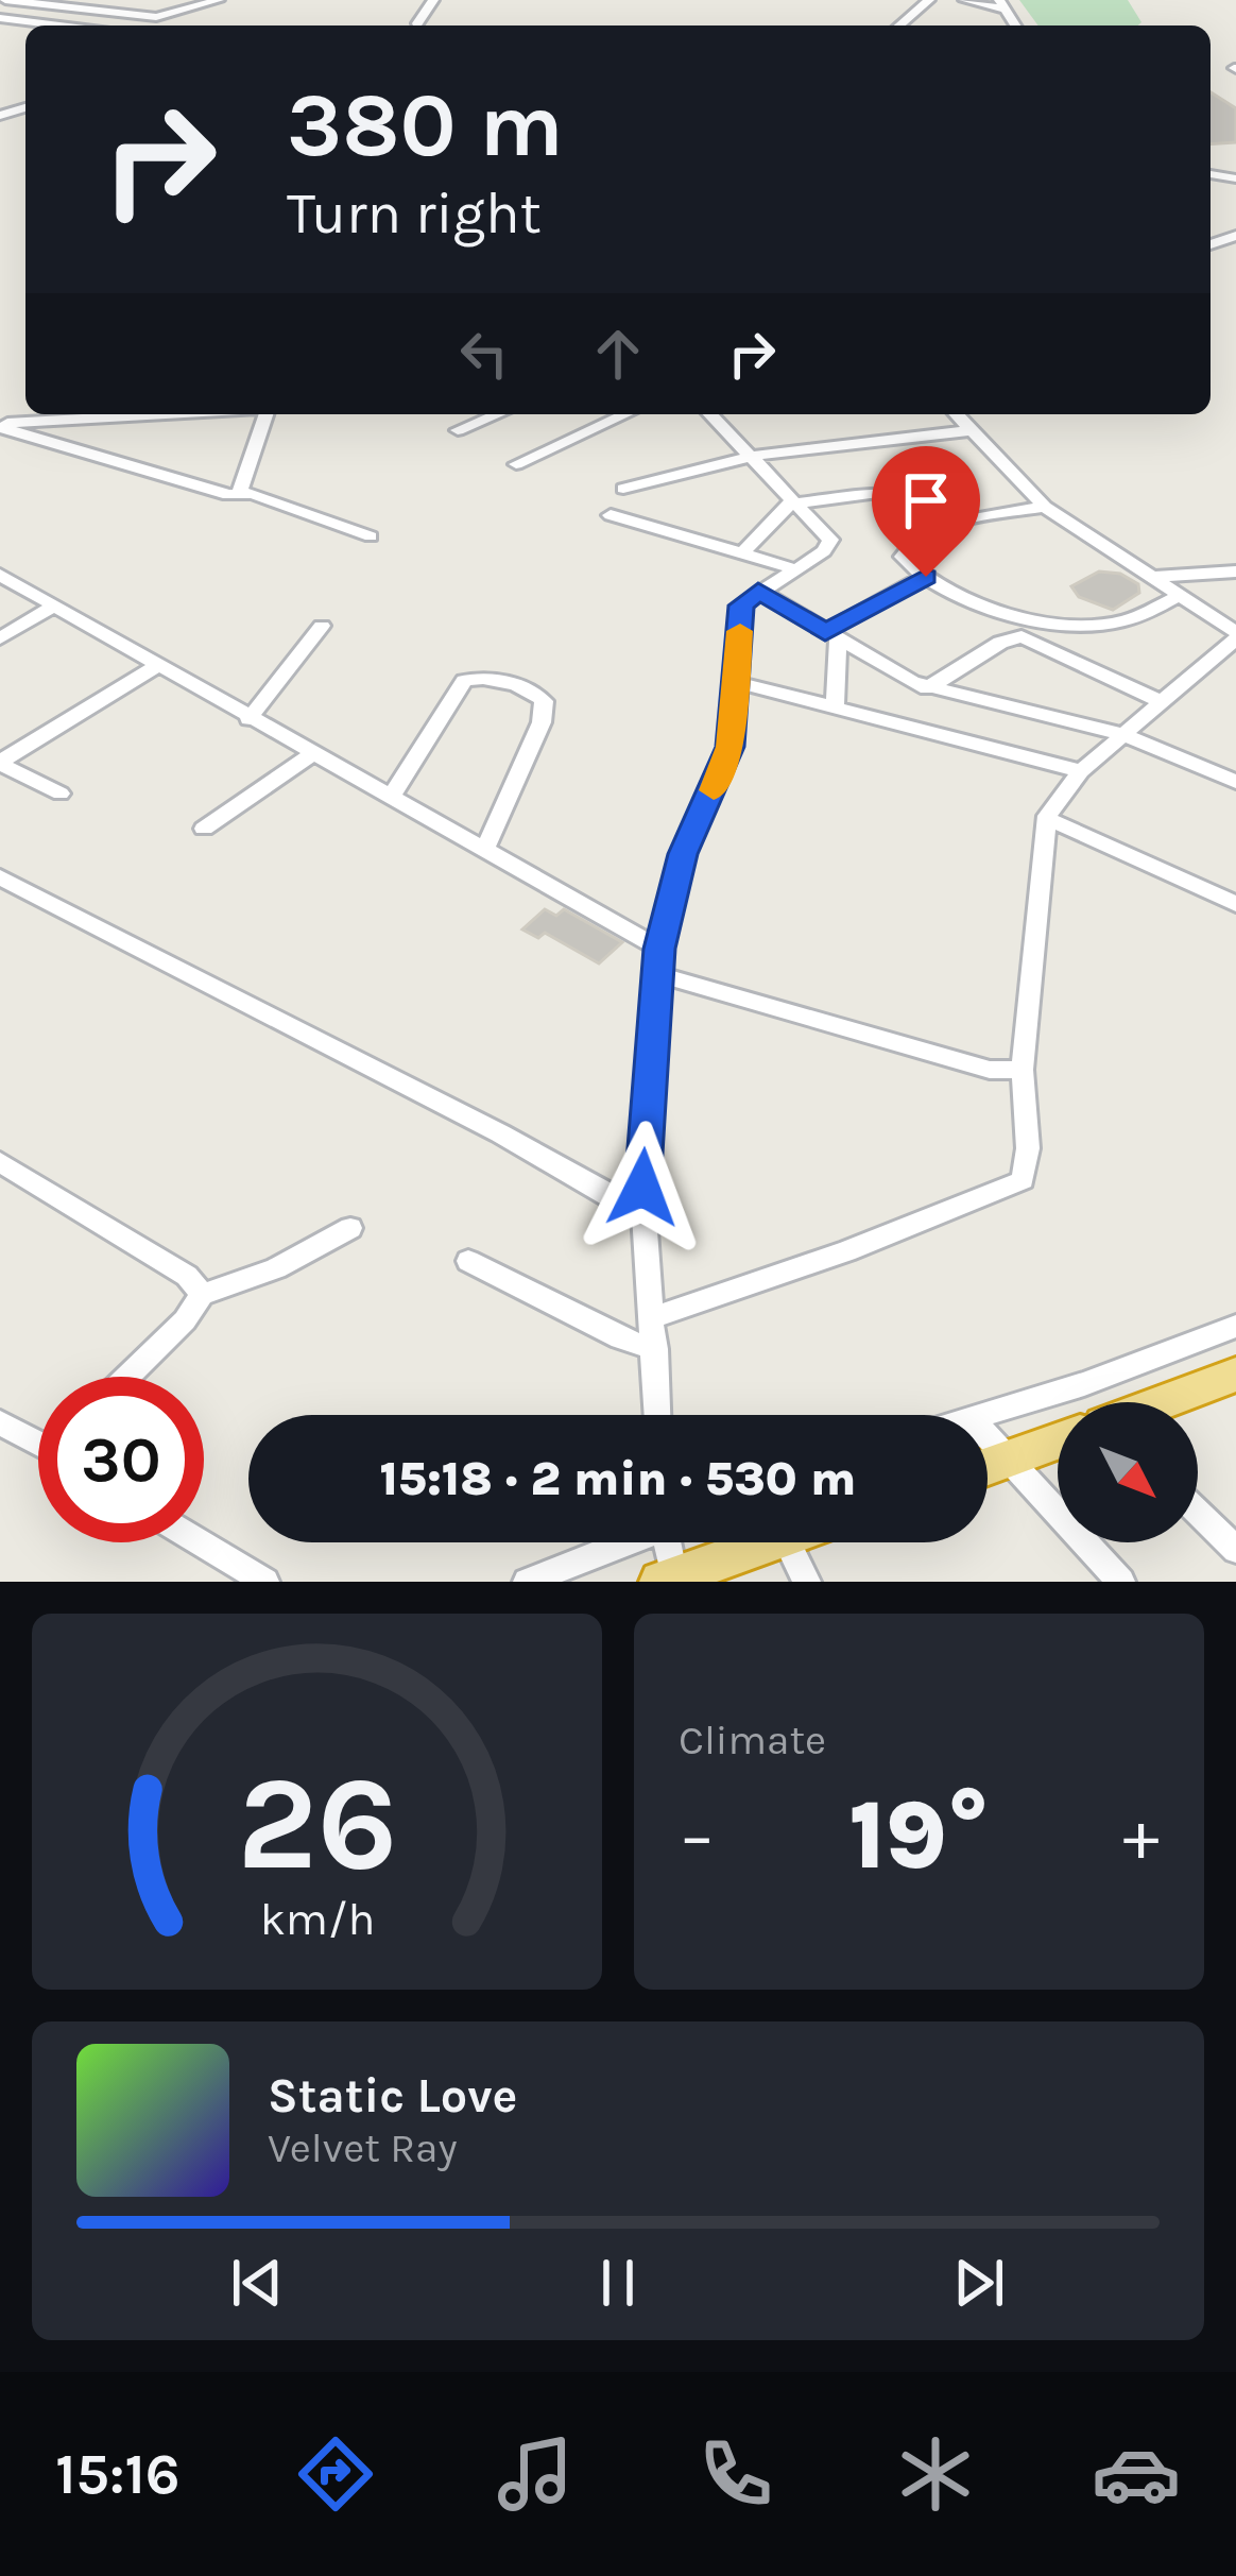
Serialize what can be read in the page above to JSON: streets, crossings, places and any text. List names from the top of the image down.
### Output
{
  "north": "bottom right",
  "page": {
    "turn": ["380 m", "Turn right"],
    "limit": "30",
    "trip": "15:18 · 2 min · 530 m",
    "tile": "Climate",
    "heat": ["−", "19°", "+"],
    "song": ["Static Love", "Velvet Ray"],
    "tabs": "15:16",
    "gauge": ["26", "km/h"]
  }
}
